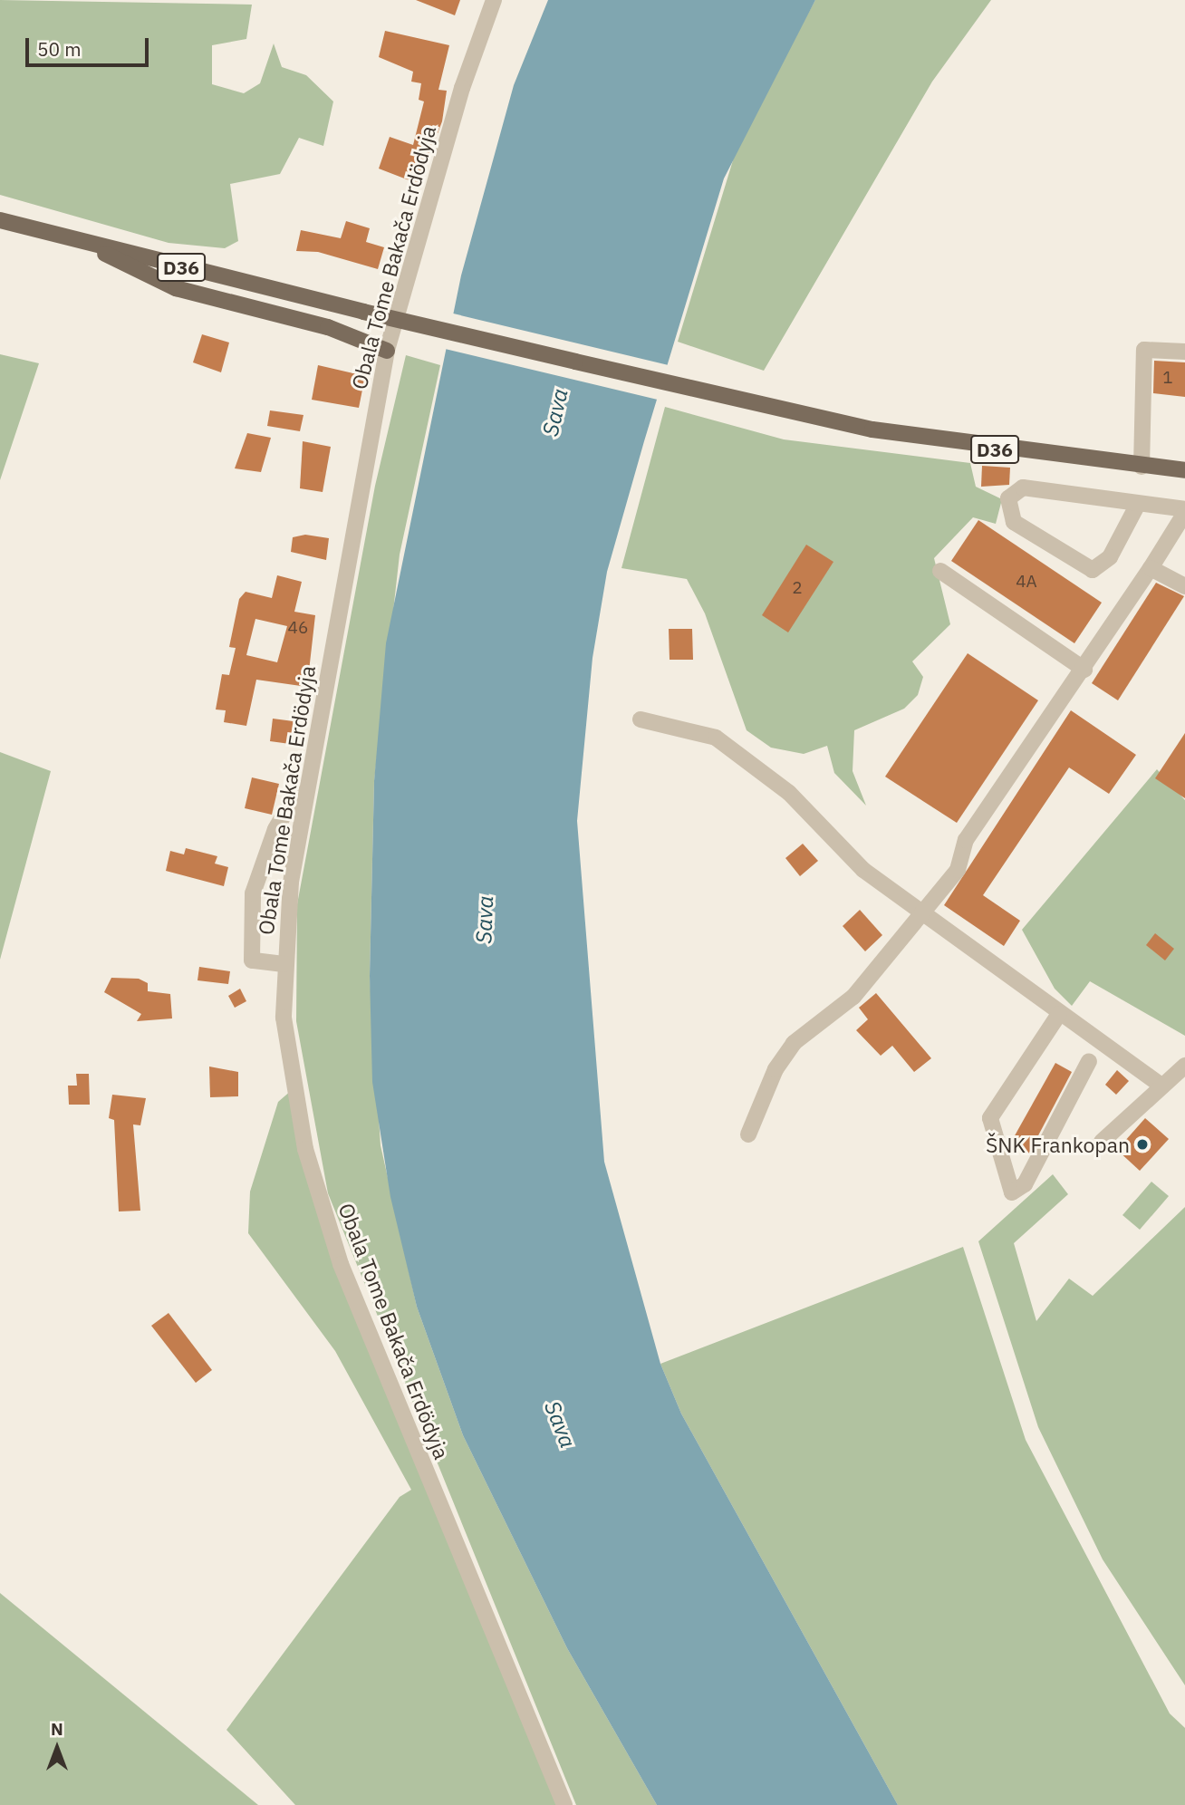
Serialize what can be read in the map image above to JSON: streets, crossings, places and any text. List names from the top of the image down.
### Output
{
  "streets": {
    "main road": ["D36"],
    "street": ["Obala Tome Bakača Erdödyja"]
  },
  "water": ["Sava"],
  "places": ["ŠNK Frankopan"],
  "house_numbers": [
    "1",
    "4A",
    "2",
    "46"
  ],
  "scale_bar": "50 m",
  "north": "top"
}
